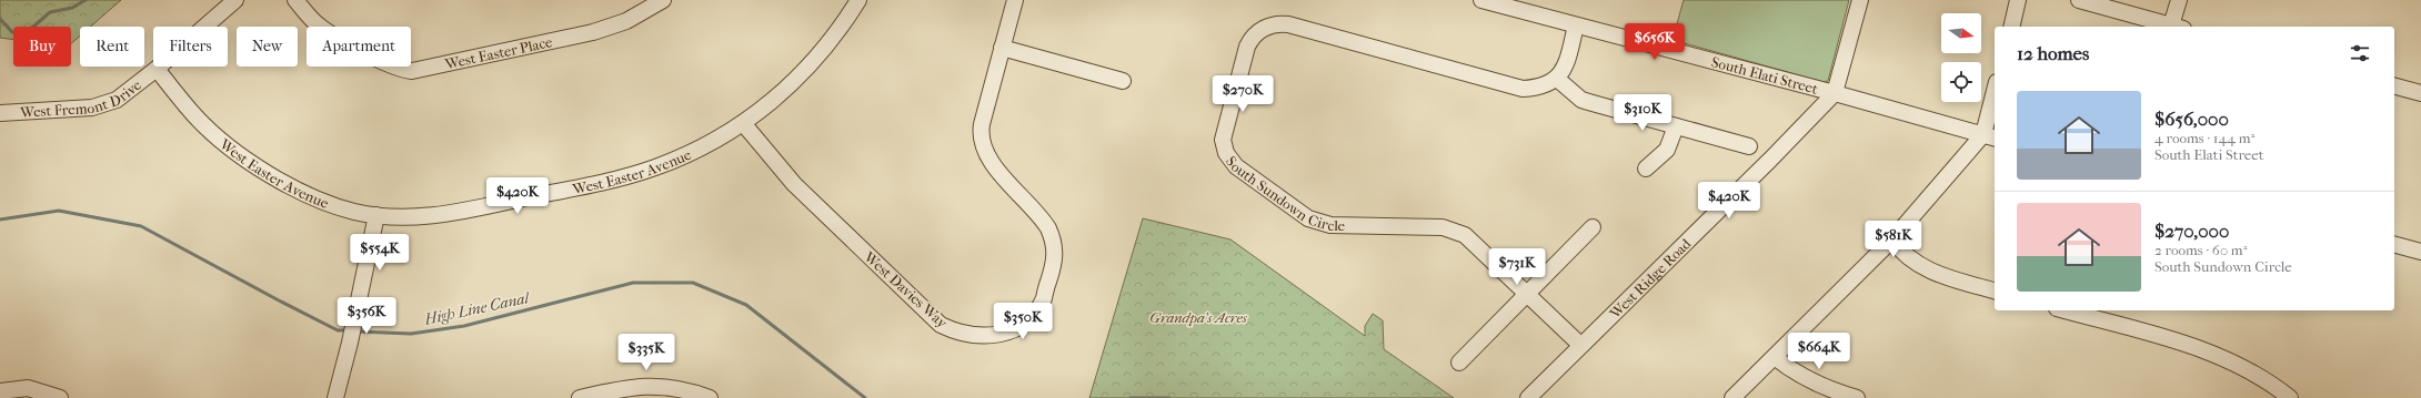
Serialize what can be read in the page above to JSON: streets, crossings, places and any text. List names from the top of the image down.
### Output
{
  "streets": {
    "street": [
      "West Easter Place",
      "South Elati Street",
      "West Fremont Drive",
      "West Easter Avenue",
      "South Sundown Circle",
      "West Ridge Road",
      "West Davies Way"
    ]
  },
  "crossings": [
    ["South Elati Street", "West Ridge Road"],
    ["West Fremont Drive", "West Easter Avenue"],
    ["West Easter Avenue", "West Davies Way"],
    ["South Sundown Circle", "West Ridge Road"]
  ],
  "water": ["High Line Canal"],
  "parks": ["Grandpa's Acres"],
  "north": "right",
  "page": {
    "price": [
      "$656K",
      "$270K",
      "$310K",
      "$420K",
      "$420K",
      "$581K",
      "$554K",
      "$731K",
      "$356K",
      "$350K",
      "$664K",
      "$335K"
    ],
    "chip": [
      "Buy",
      "Rent",
      "Filters",
      "New",
      "Apartment"
    ],
    "heading": "12 homes",
    "list": [
      {
        "name": "$656,000",
        "note": "4 rooms · 144 m² · South Elati Street"
      },
      {
        "name": "$270,000",
        "note": "2 rooms · 60 m² · South Sundown Circle"
      }
    ]
  }
}
